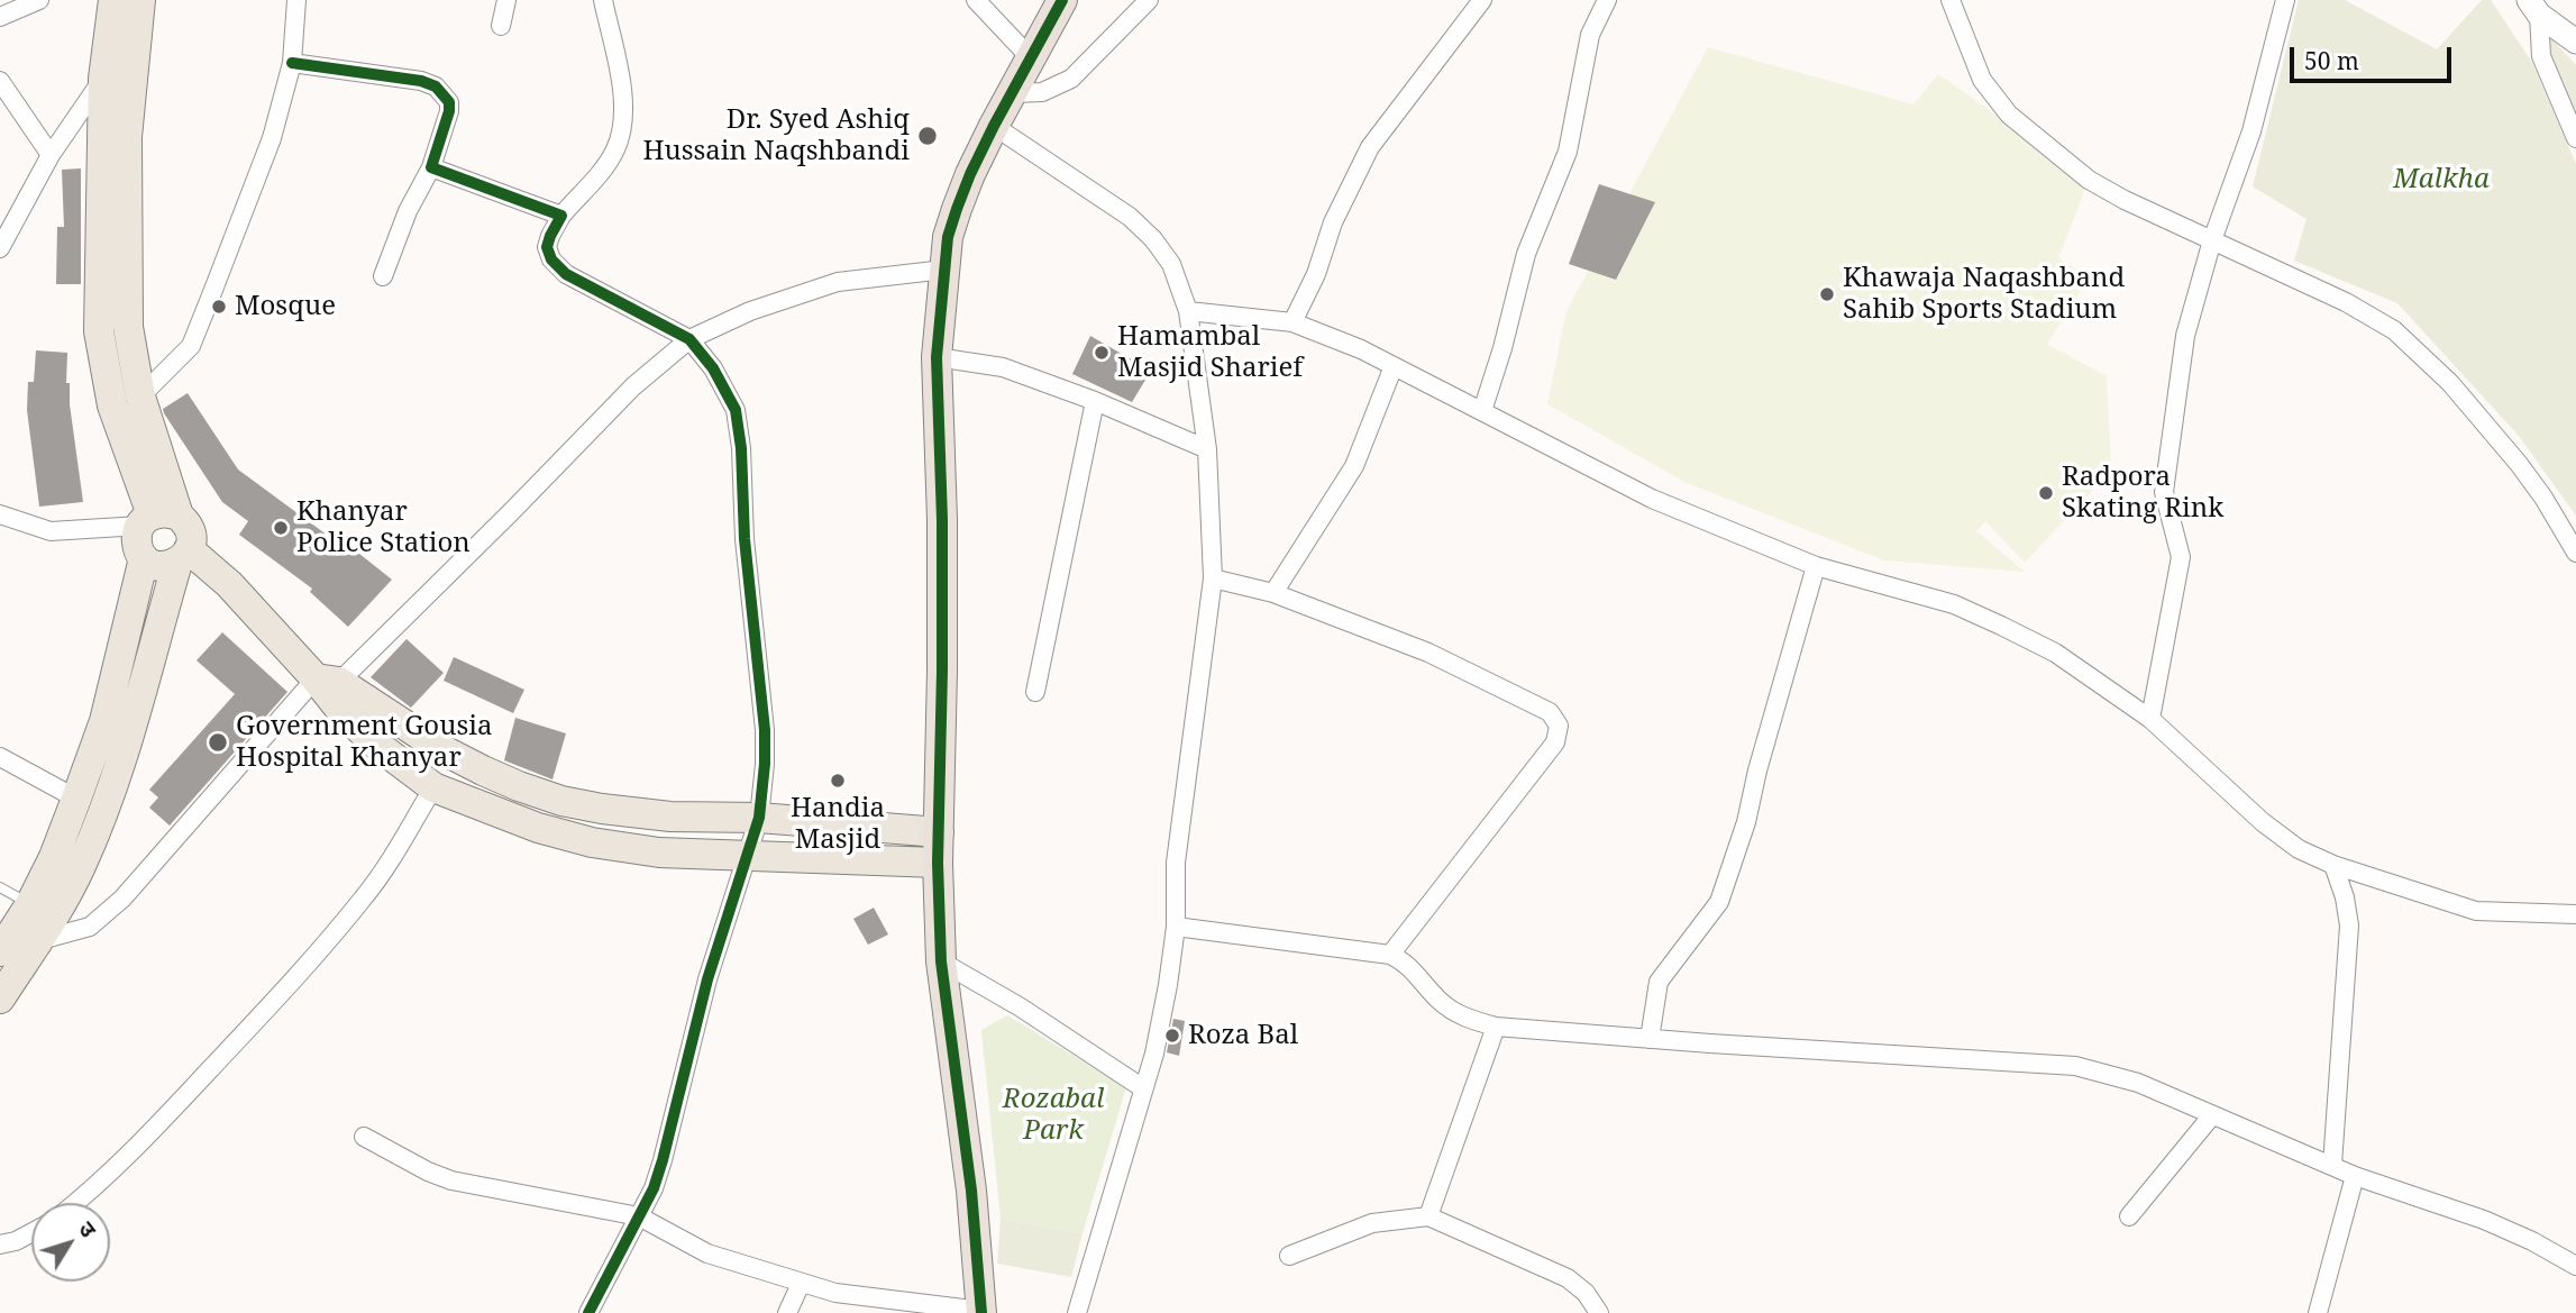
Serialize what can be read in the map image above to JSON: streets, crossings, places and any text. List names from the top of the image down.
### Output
{
  "parks": ["Malkha", "Rozabal Park"],
  "places": [
    "Dr. Syed Ashiq Hussain Naqshbandi",
    "Khawaja Naqashband Sahib Sports Stadium",
    "Mosque",
    "Hamambal Masjid Sharief",
    "Radpora Skating Rink",
    "Khanyar Police Station",
    "Government Gousia Hospital Khanyar",
    "Handia Masjid",
    "Roza Bal"
  ],
  "scale_bar": "50 m",
  "north": "top right"
}
